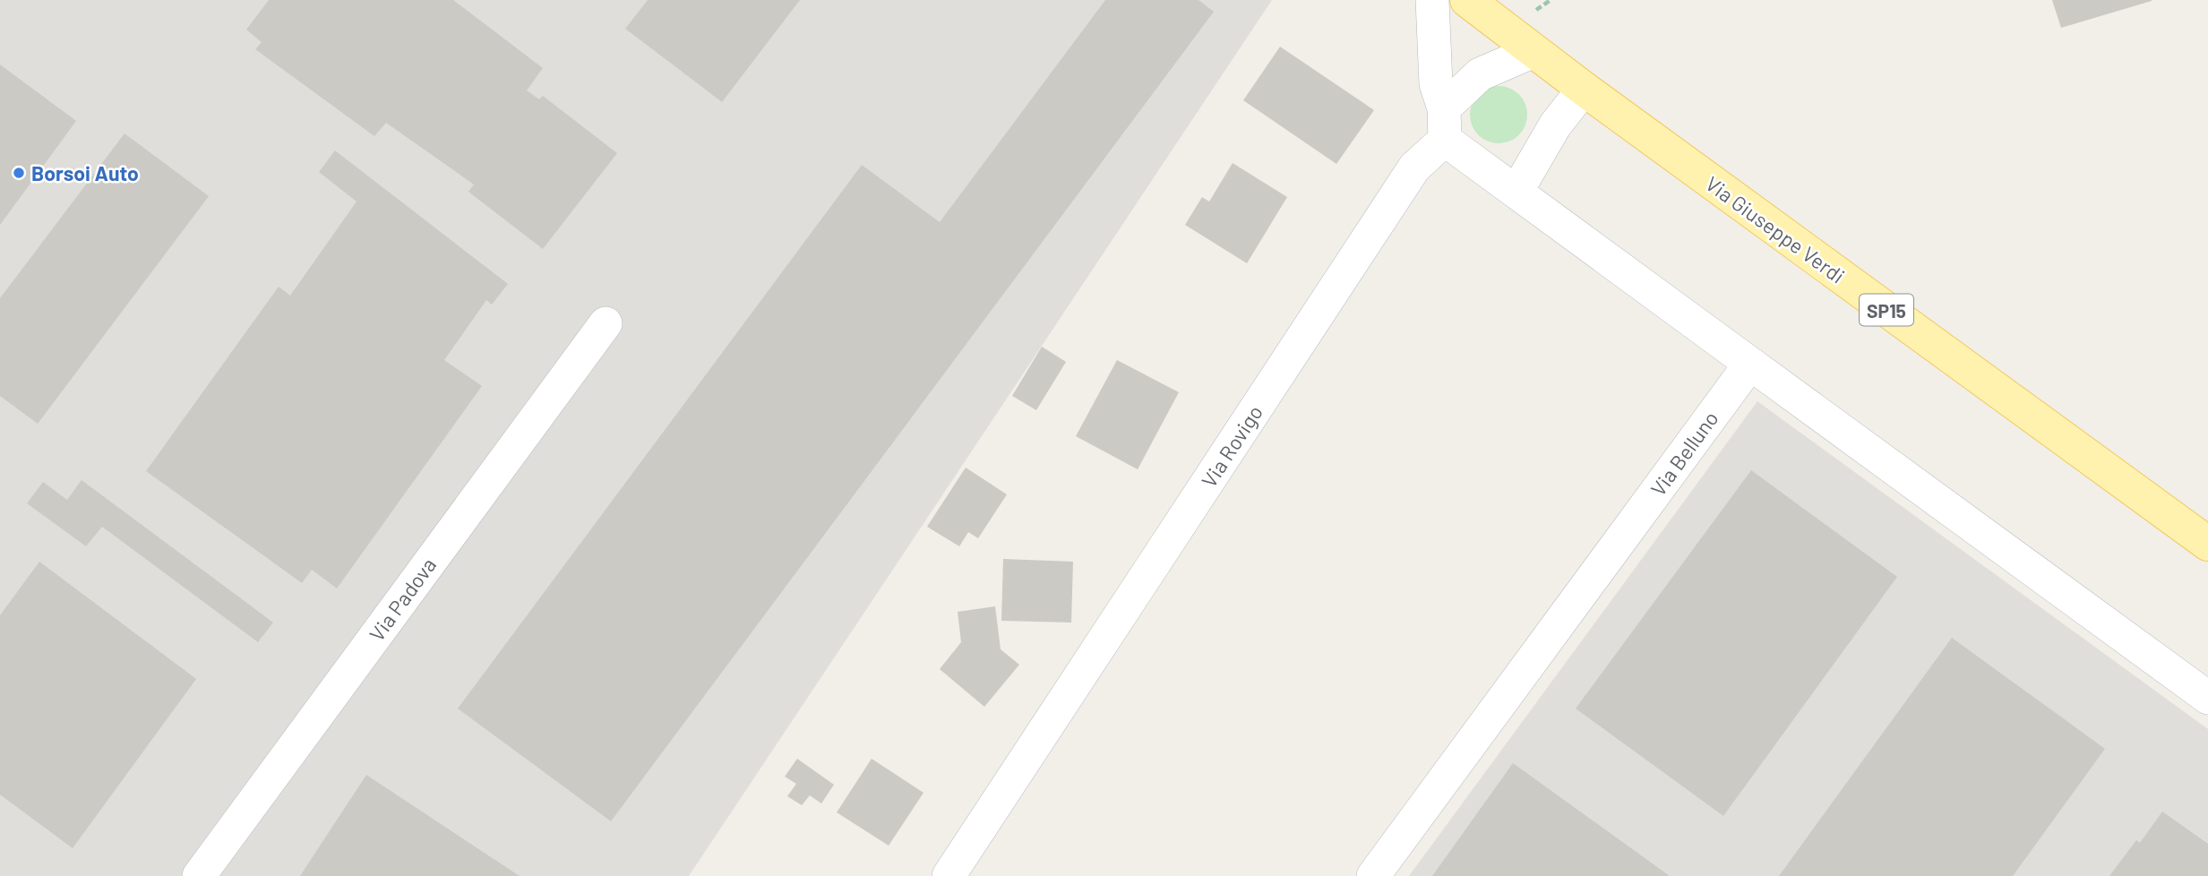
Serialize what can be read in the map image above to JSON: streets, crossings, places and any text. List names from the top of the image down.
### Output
{
  "streets": {
    "main road": ["Via Giuseppe Verdi", "SP15"],
    "street": ["Via Rovigo", "Via Belluno", "Via Padova"]
  },
  "crossings": [
    ["Via Giuseppe Verdi", "Via Rovigo"]
  ],
  "places": ["Borsoi Auto"]
}
